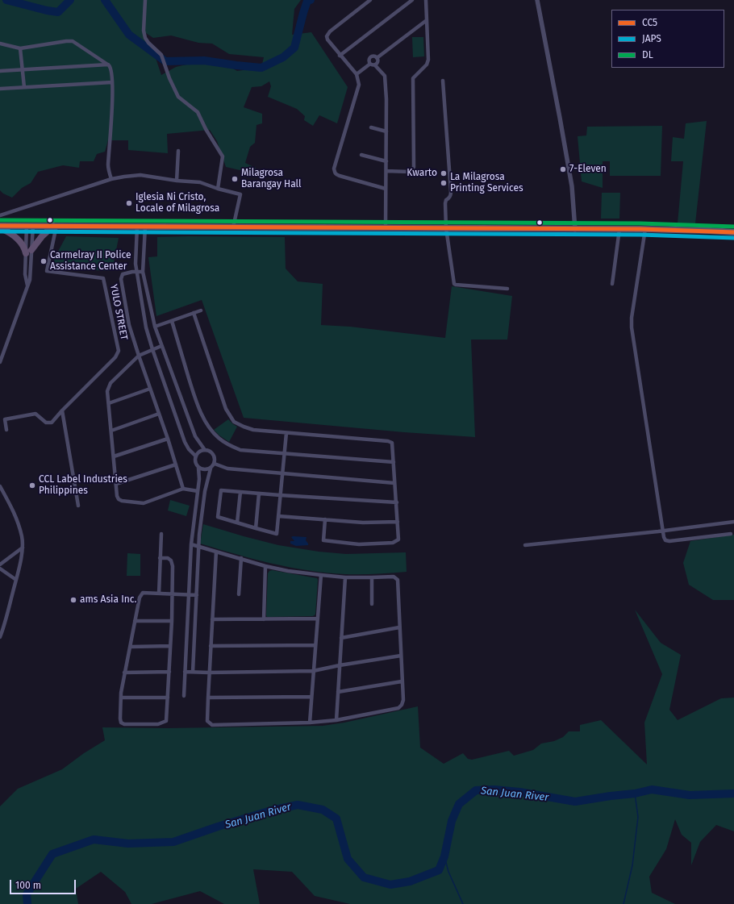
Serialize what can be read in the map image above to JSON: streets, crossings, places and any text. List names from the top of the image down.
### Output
{
  "streets": {
    "street": ["YULO STREET"]
  },
  "water": ["San Juan River"],
  "places": [
    "7-Eleven",
    "Kwarto",
    "Milagrosa Barangay Hall",
    "La Milagrosa Printing Services",
    "Iglesia Ni Cristo, Locale of Milagrosa",
    "Carmelray II Police Assistance Center",
    "CCL Label Industries Philippines",
    "ams Asia Inc."
  ],
  "lines": ["transit line DL", "transit line CC5", "transit line JAPS"],
  "legend": ["CC5", "JAPS", "DL"],
  "scale_bar": "100 m"
}
